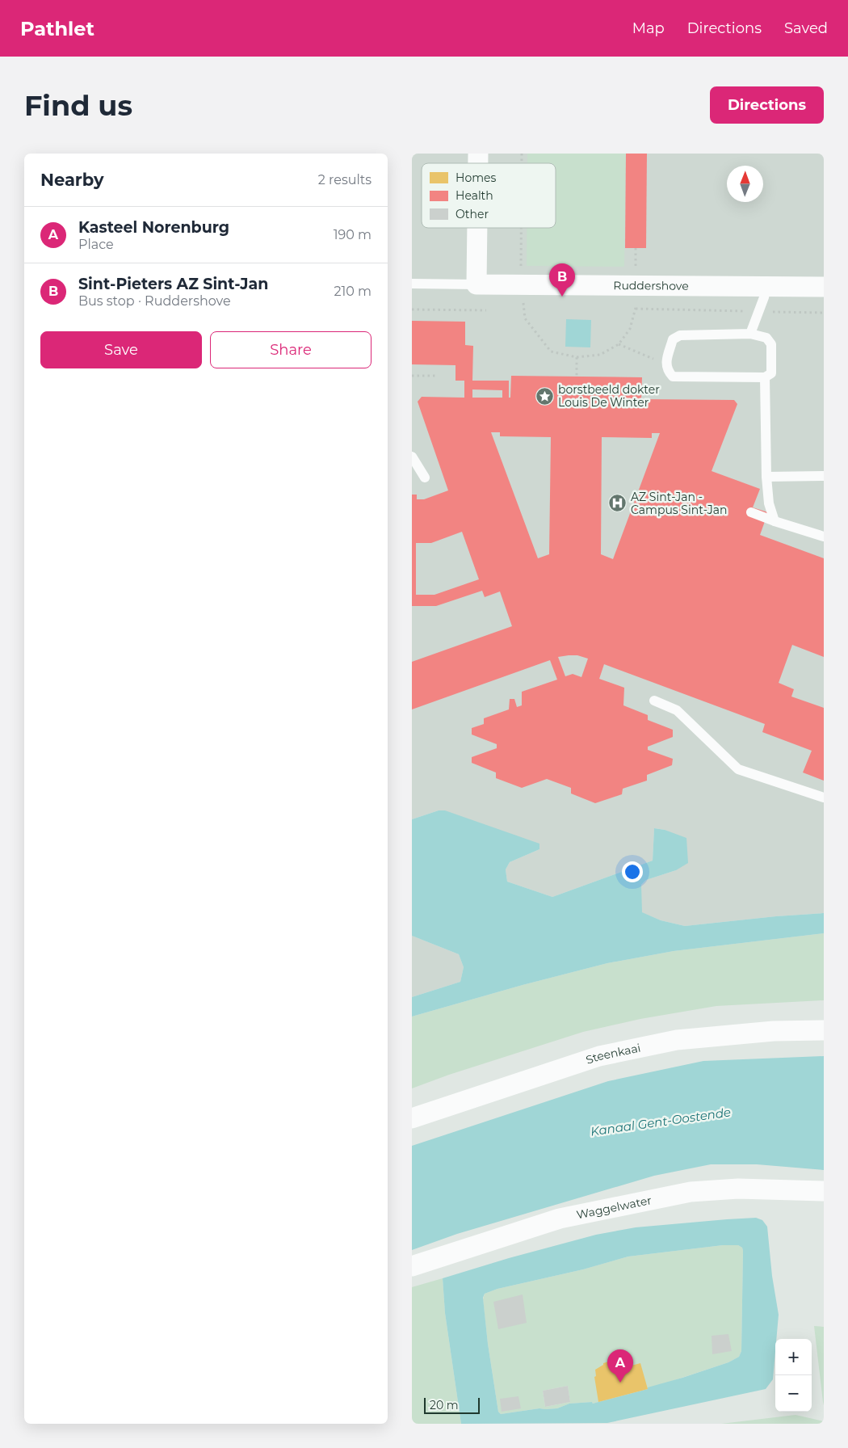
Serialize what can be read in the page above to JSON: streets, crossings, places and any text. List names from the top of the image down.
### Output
{
  "streets": {
    "street": ["Ruddershove", "Steenkaai", "Waggelwater"]
  },
  "water": ["Kanaal Gent-Oostende"],
  "places": {
    "place": ["borstbeeld dokter Louis De Winter"],
    "hospital": ["AZ Sint-Jan - Campus Sint-Jan"]
  },
  "legend": ["Homes", "Health", "Other"],
  "scale_bar": "20 m",
  "north": "top",
  "page": {
    "header": "Pathlet",
    "nav": ["Map", "Directions", "Saved"],
    "buttons": [
      "Directions",
      ["Save", "Share"]
    ],
    "title": "Find us",
    "heading": ["Nearby", "2 results"],
    "list": [
      {
        "mark": "A",
        "name": "Kasteel Norenburg",
        "note": "Place",
        "value": "190 m"
      },
      {
        "mark": "B",
        "name": "Sint-Pieters AZ Sint-Jan",
        "note": "Bus stop · Ruddershove",
        "value": "210 m"
      }
    ],
    "pins": ["B", "A"],
    "map_buttons": ["+", "−"],
    "scale": "20 m"
  }
}
